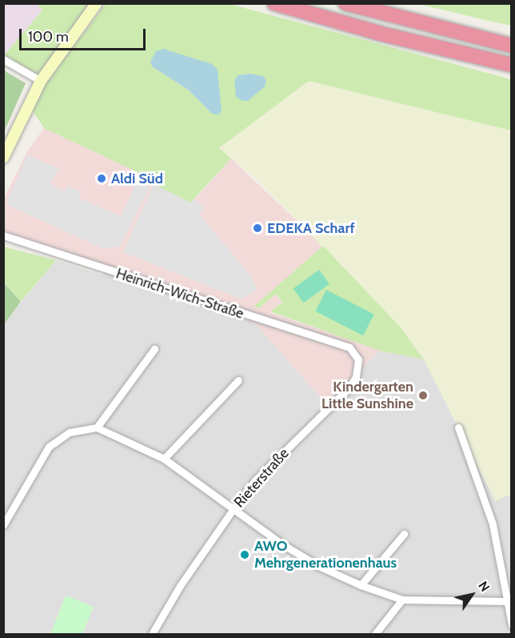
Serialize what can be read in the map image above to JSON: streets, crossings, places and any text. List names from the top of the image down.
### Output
{
  "streets": {
    "street": ["Heinrich-Wich-Straße", "Rieterstraße"]
  },
  "crossings": [
    ["Heinrich-Wich-Straße", "Rieterstraße"]
  ],
  "places": [
    "Aldi Süd",
    "EDEKA Scharf",
    "Kindergarten Little Sunshine",
    "AWO Mehrgenerationenhaus"
  ],
  "scale_bar": "100 m",
  "north": "top right"
}
